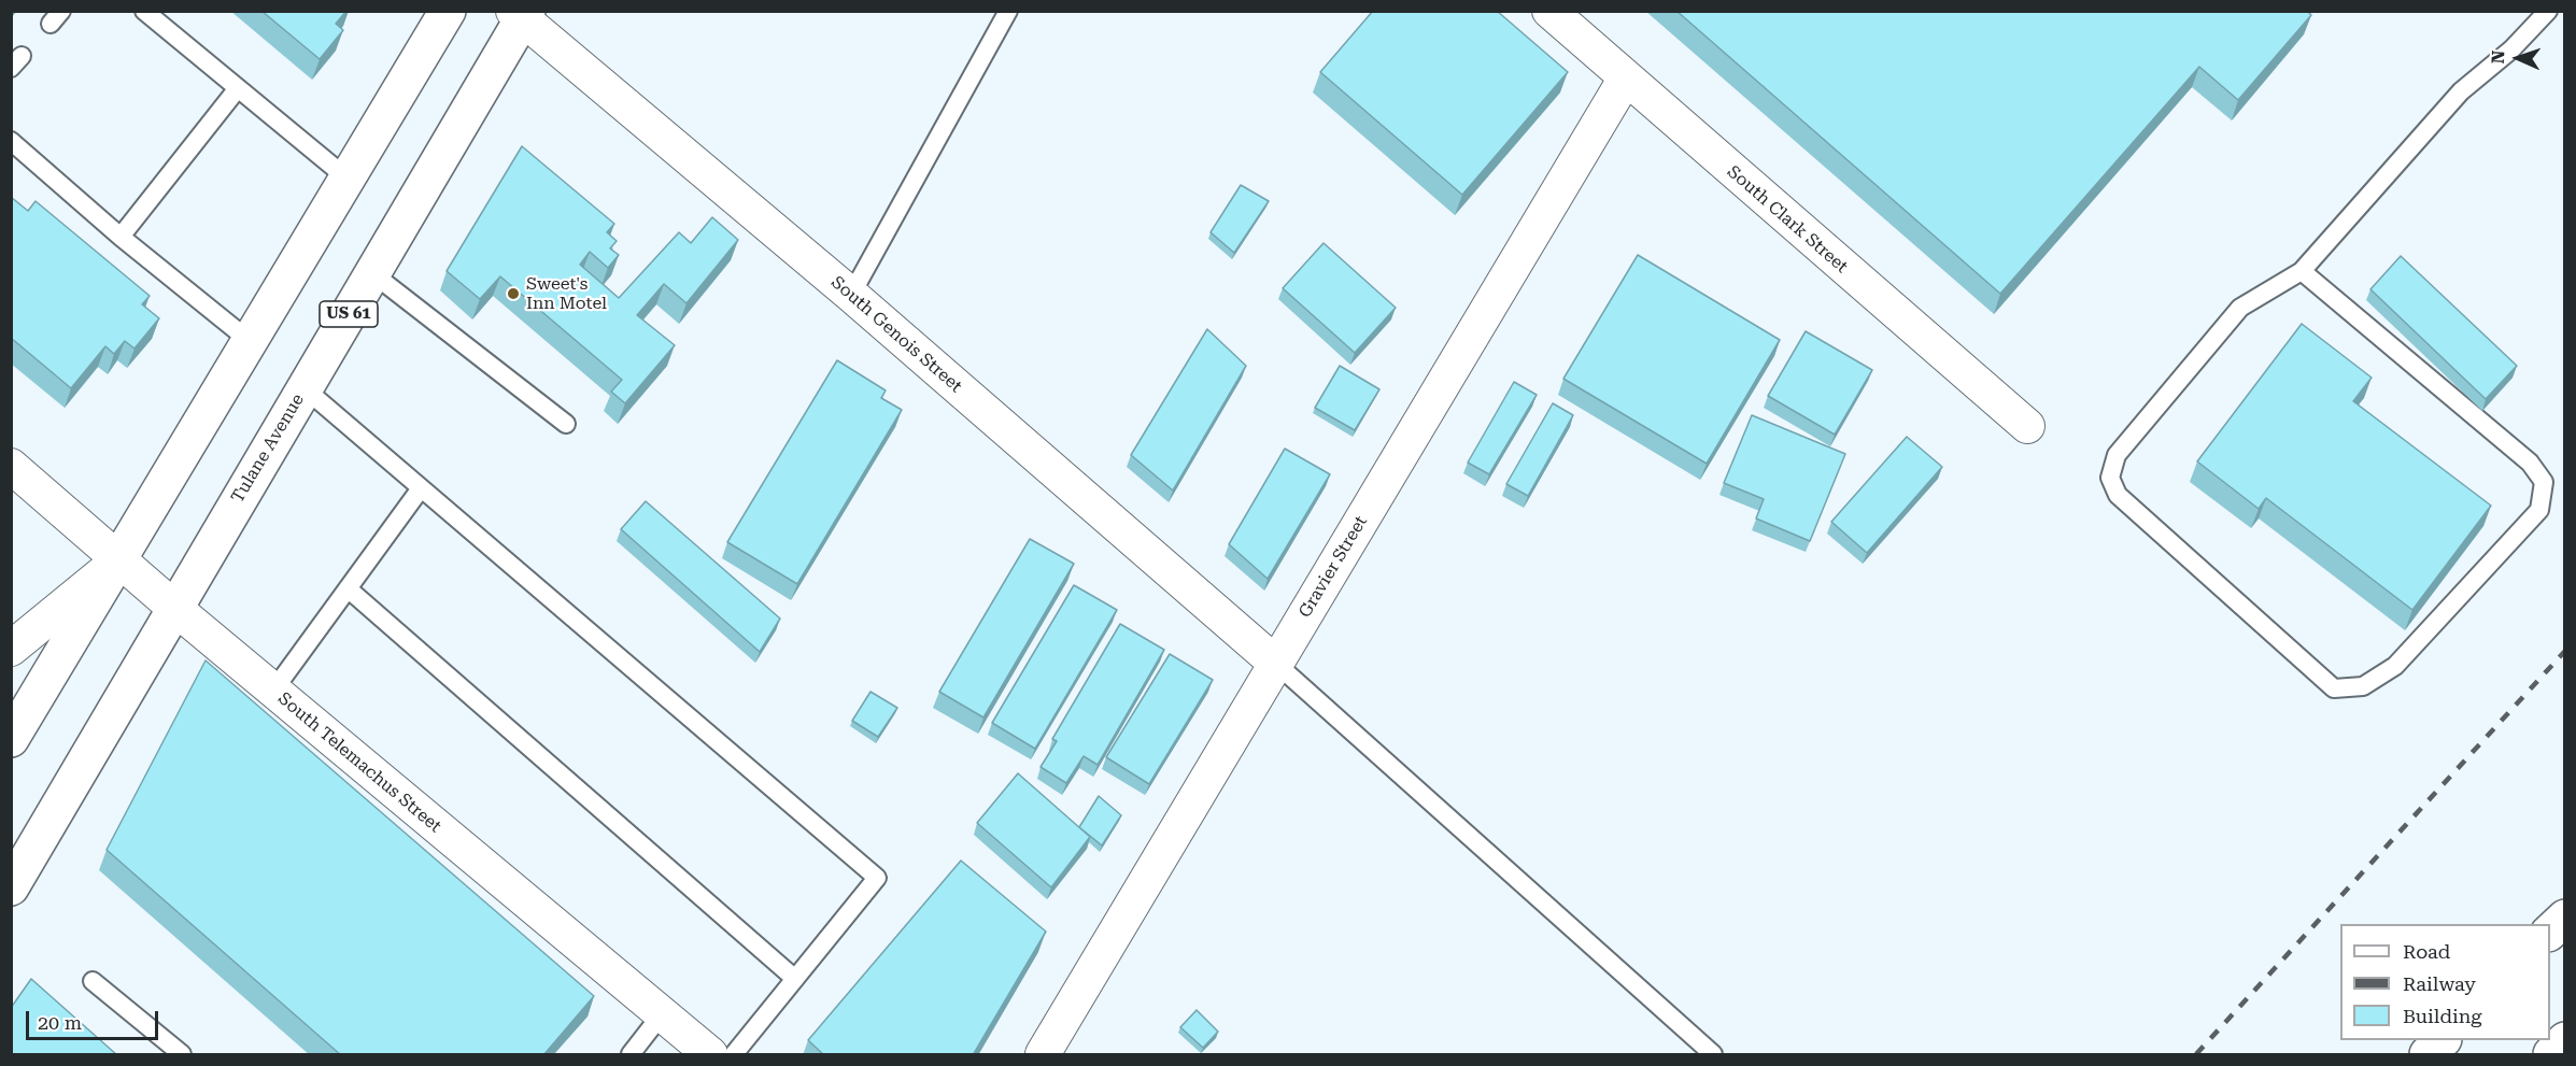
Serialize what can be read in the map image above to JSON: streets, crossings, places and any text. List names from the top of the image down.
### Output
{
  "streets": {
    "main road": ["US 61", "Tulane Avenue"],
    "street": [
      "South Clark Street",
      "South Genois Street",
      "Gravier Street",
      "South Telemachus Street"
    ]
  },
  "crossings": [
    ["South Clark Street", "Gravier Street"],
    ["South Genois Street", "Tulane Avenue"],
    ["South Genois Street", "Gravier Street"],
    ["Tulane Avenue", "South Telemachus Street"]
  ],
  "places": ["Sweet's Inn Motel"],
  "legend": ["Road", "Railway", "Building"],
  "scale_bar": "20 m",
  "north": "left"
}
